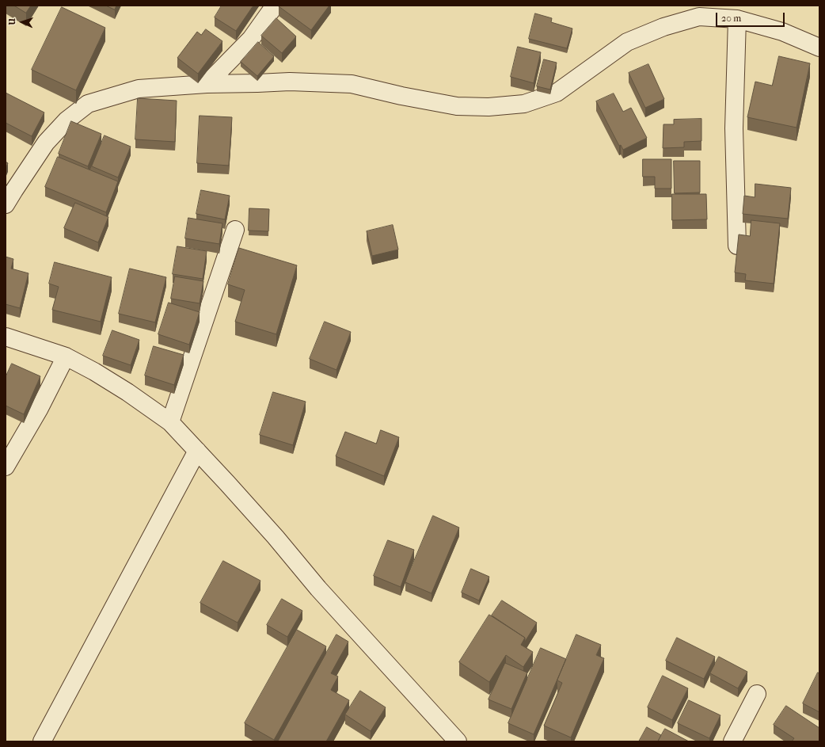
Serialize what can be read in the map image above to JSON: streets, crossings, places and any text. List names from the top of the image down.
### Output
{
  "scale_bar": "20 m",
  "north": "left"
}
